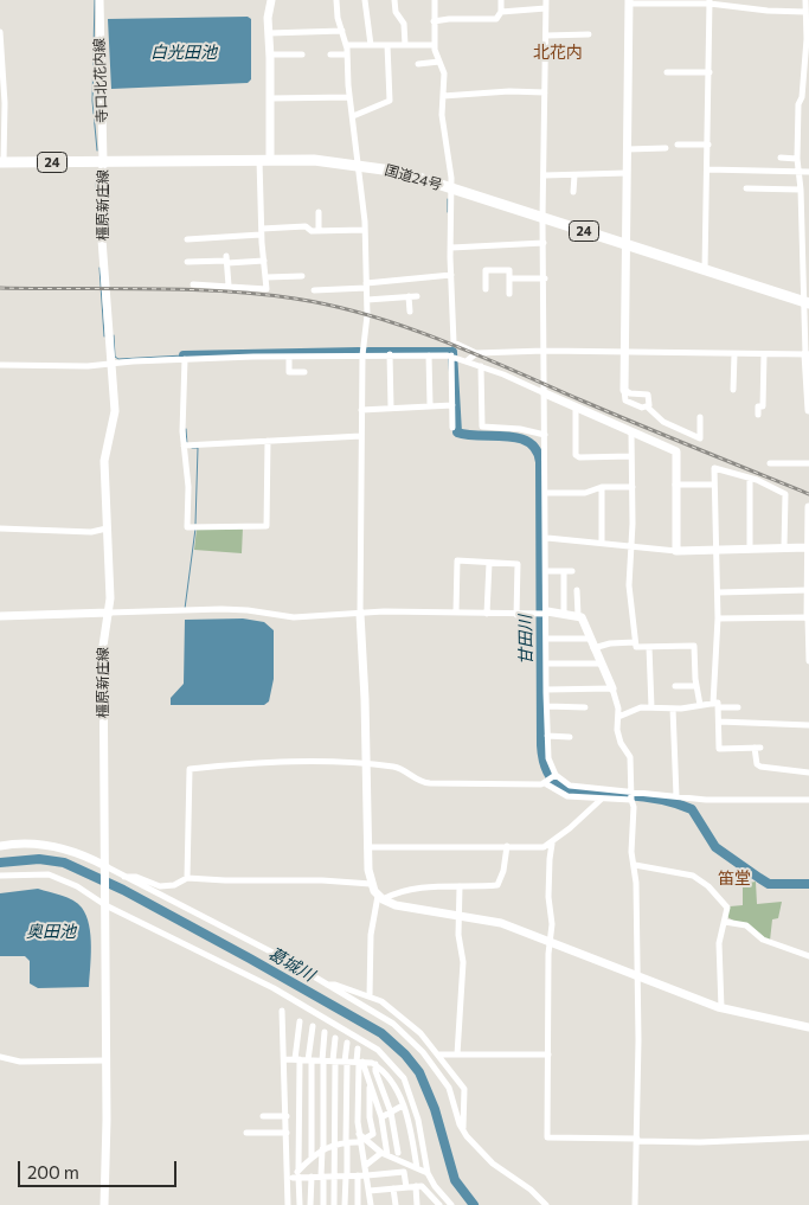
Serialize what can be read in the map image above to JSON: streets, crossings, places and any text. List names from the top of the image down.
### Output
{
  "streets": {
    "highway": ["24", "国道24号"],
    "street": ["寺口北花内線", "橿原新庄線"]
  },
  "crossings": [
    ["寺口北花内線", "国道24号"],
    ["寺口北花内線", "橿原新庄線"],
    ["国道24号", "橿原新庄線"]
  ],
  "districts": ["北花内", "笛堂"],
  "water": [
    "白光田池",
    "甘田川",
    "奥田池",
    "葛城川"
  ],
  "scale_bar": "200 m"
}
